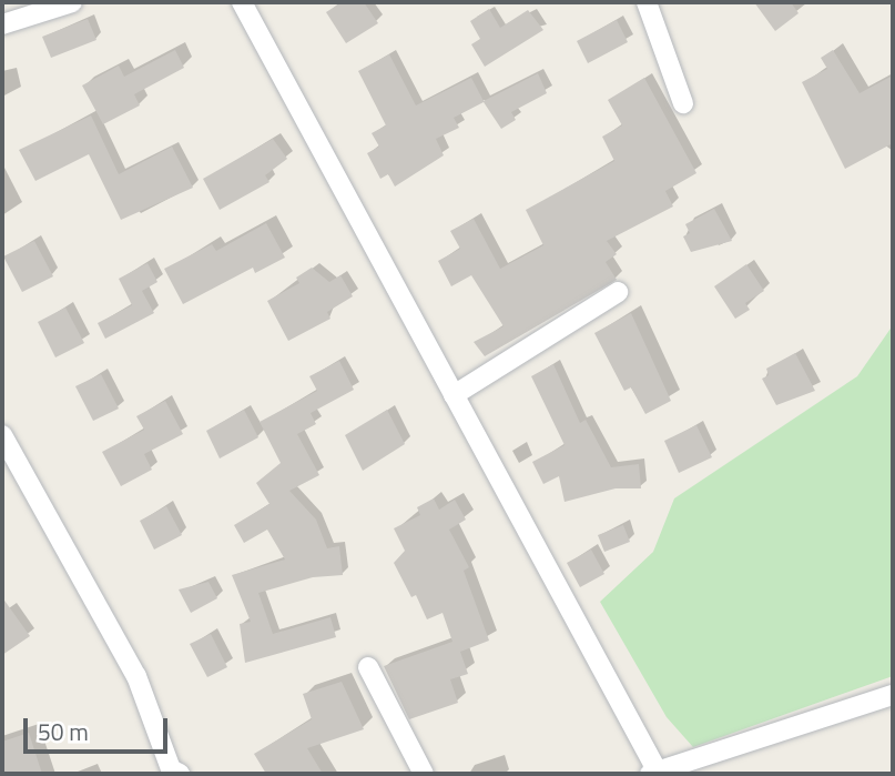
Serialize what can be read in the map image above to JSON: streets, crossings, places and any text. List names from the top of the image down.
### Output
{
  "scale_bar": "50 m"
}
